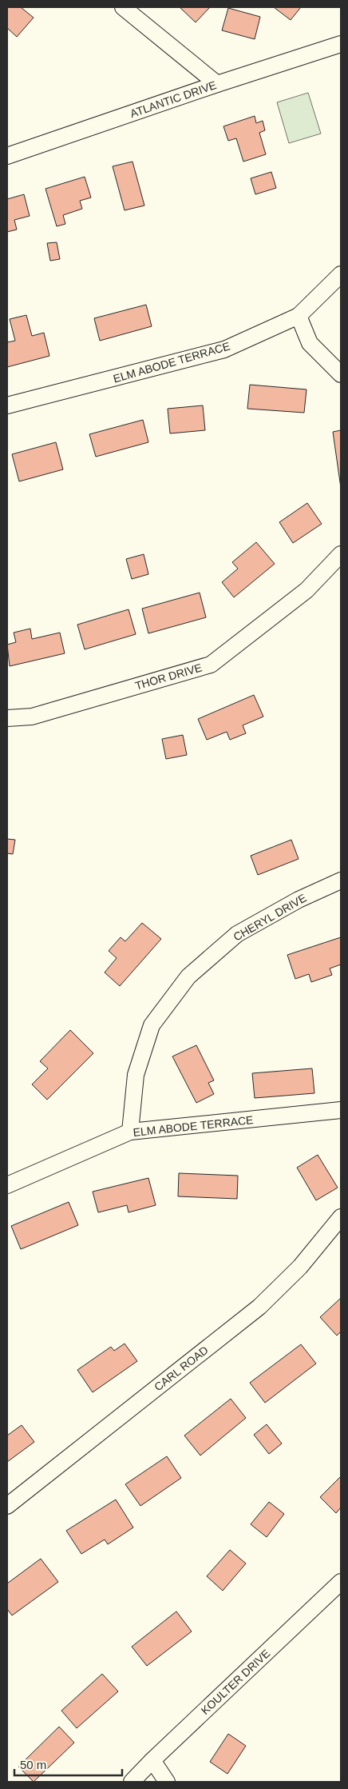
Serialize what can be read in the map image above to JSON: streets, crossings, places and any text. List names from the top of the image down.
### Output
{
  "streets": {
    "street": [
      "ATLANTIC DRIVE",
      "ELM ABODE TERRACE",
      "THOR DRIVE",
      "CHERYL DRIVE",
      "CARL ROAD",
      "KOULTER DRIVE"
    ]
  },
  "crossings": [
    ["ELM ABODE TERRACE", "CHERYL DRIVE"]
  ],
  "scale_bar": "50 m"
}
